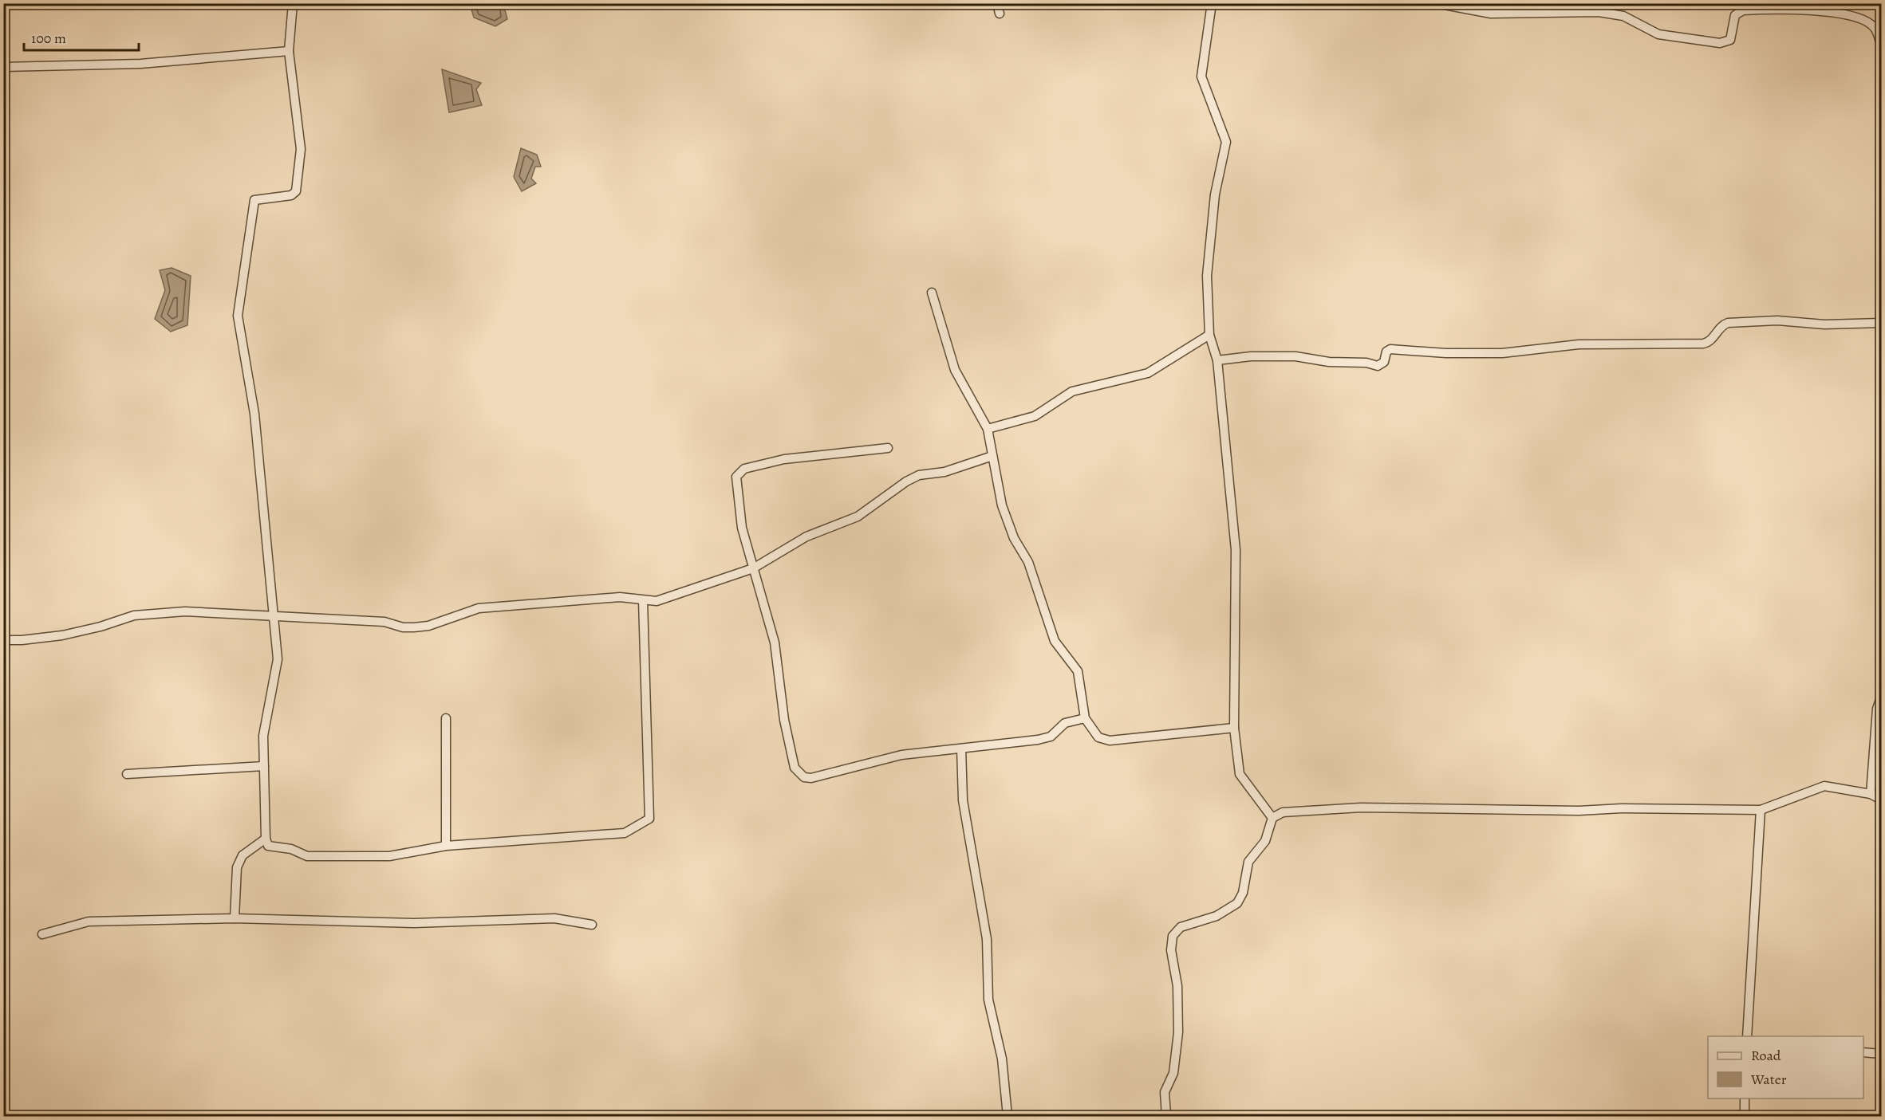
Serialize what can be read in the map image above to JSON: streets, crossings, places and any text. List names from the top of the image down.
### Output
{
  "legend": ["Road", "Water"],
  "scale_bar": "100 m"
}
